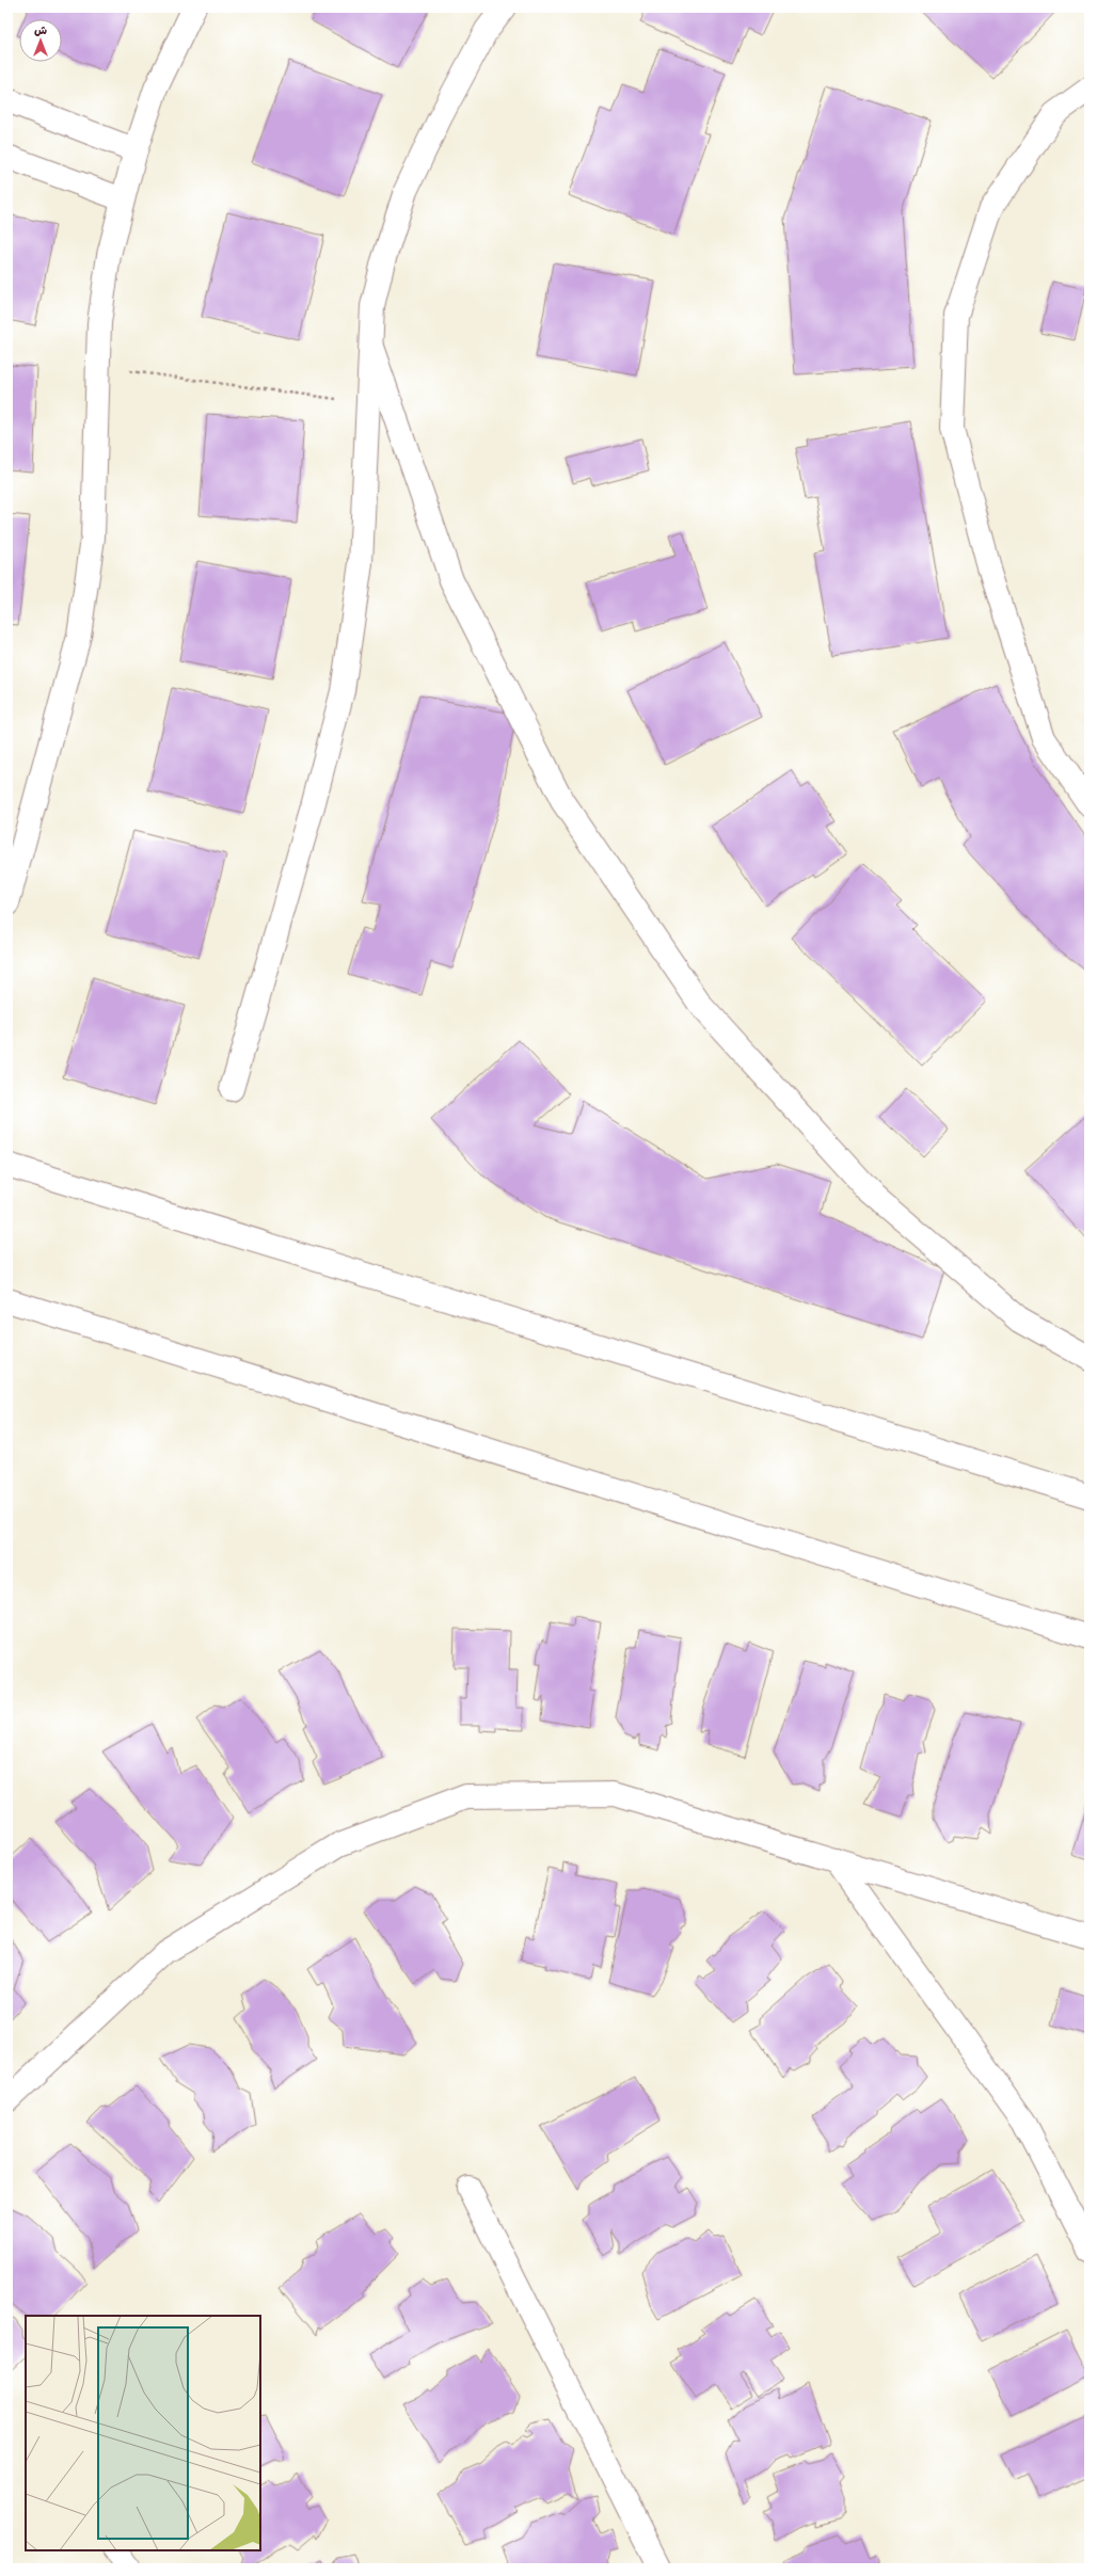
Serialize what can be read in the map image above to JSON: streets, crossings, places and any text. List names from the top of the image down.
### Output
{
  "north": "top"
}
